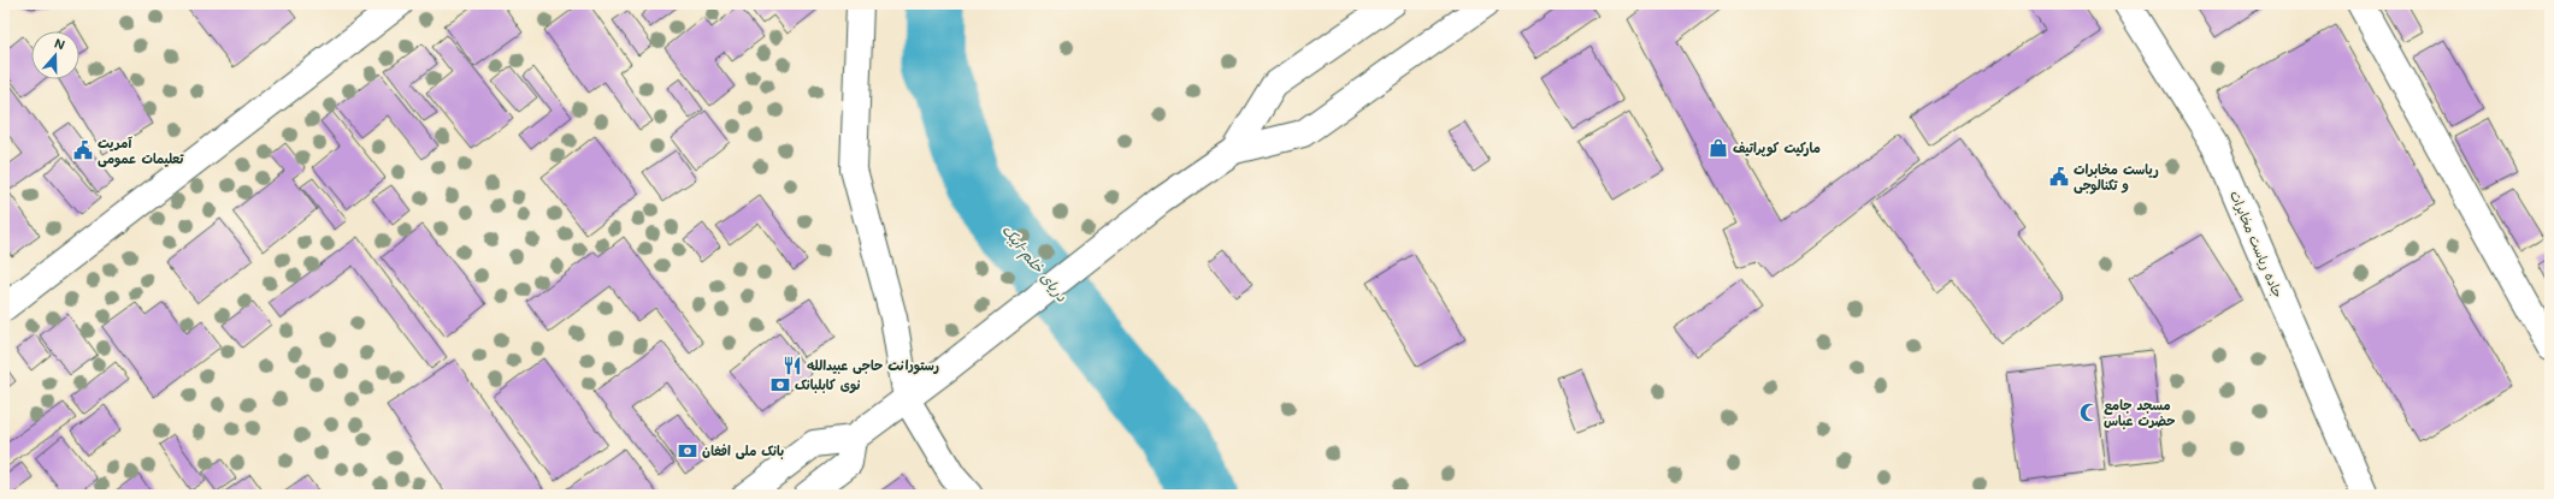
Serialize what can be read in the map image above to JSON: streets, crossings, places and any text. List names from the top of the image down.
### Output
{
  "streets": {
    "street": ["جاده ریاست مخابرات"]
  },
  "water": ["دریای خلم-ایبک"],
  "places": {
    "shop": ["مارکیت کوپراتیف"],
    "public building": ["آمریت تعلیمات عمومی", "ریاست مخابرات و تکنالوجی"],
    "restaurant": ["رستورانت حاجی عبیدالله"],
    "bank": ["نوی کابلبانک", "بانک ملی افغان"],
    "mosque": ["مسجد جامع حضرت عباس"]
  },
  "north": "top"
}
